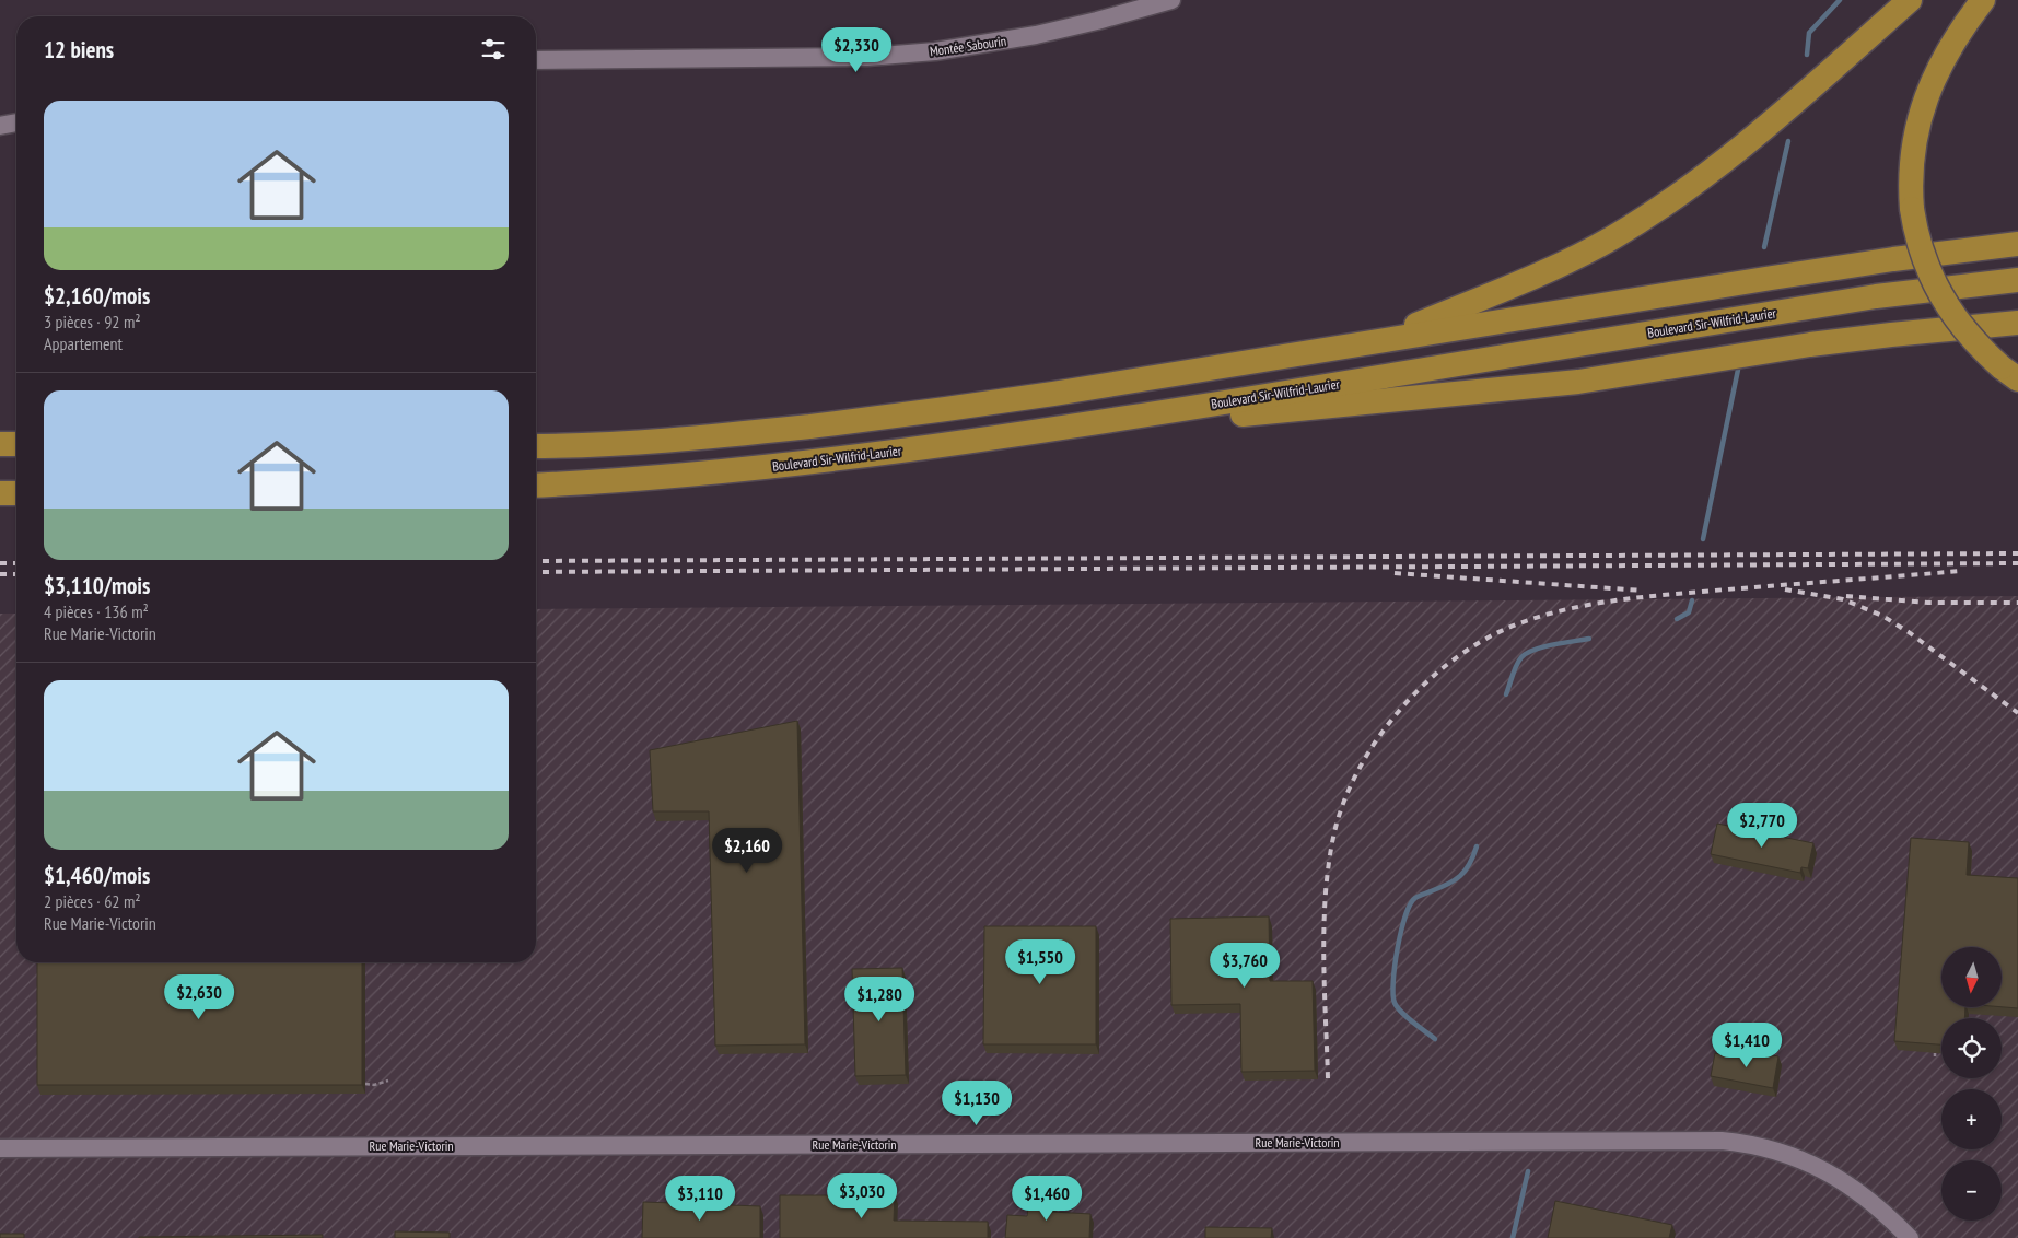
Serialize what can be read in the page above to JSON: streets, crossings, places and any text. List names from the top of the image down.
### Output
{
  "streets": {
    "highway": ["Boulevard Sir-Wilfrid-Laurier"],
    "street": ["Montée Sabourin", "Rue Marie-Victorin"]
  },
  "north": "bottom",
  "page": {
    "heading": "12 biens",
    "price": [
      "$2,330",
      "$2,770",
      "$2,160",
      "$1,550",
      "$3,760",
      "$2,630",
      "$1,280",
      "$1,410",
      "$1,130",
      "$3,030",
      "$3,110",
      "$1,460"
    ],
    "list": [
      {
        "name": "$2,160/mois",
        "note": "3 pièces · 92 m² · Appartement"
      },
      {
        "name": "$3,110/mois",
        "note": "4 pièces · 136 m² · Rue Marie-Victorin"
      },
      {
        "name": "$1,460/mois",
        "note": "2 pièces · 62 m² · Rue Marie-Victorin"
      }
    ],
    "map_buttons": ["+", "−"]
  }
}
